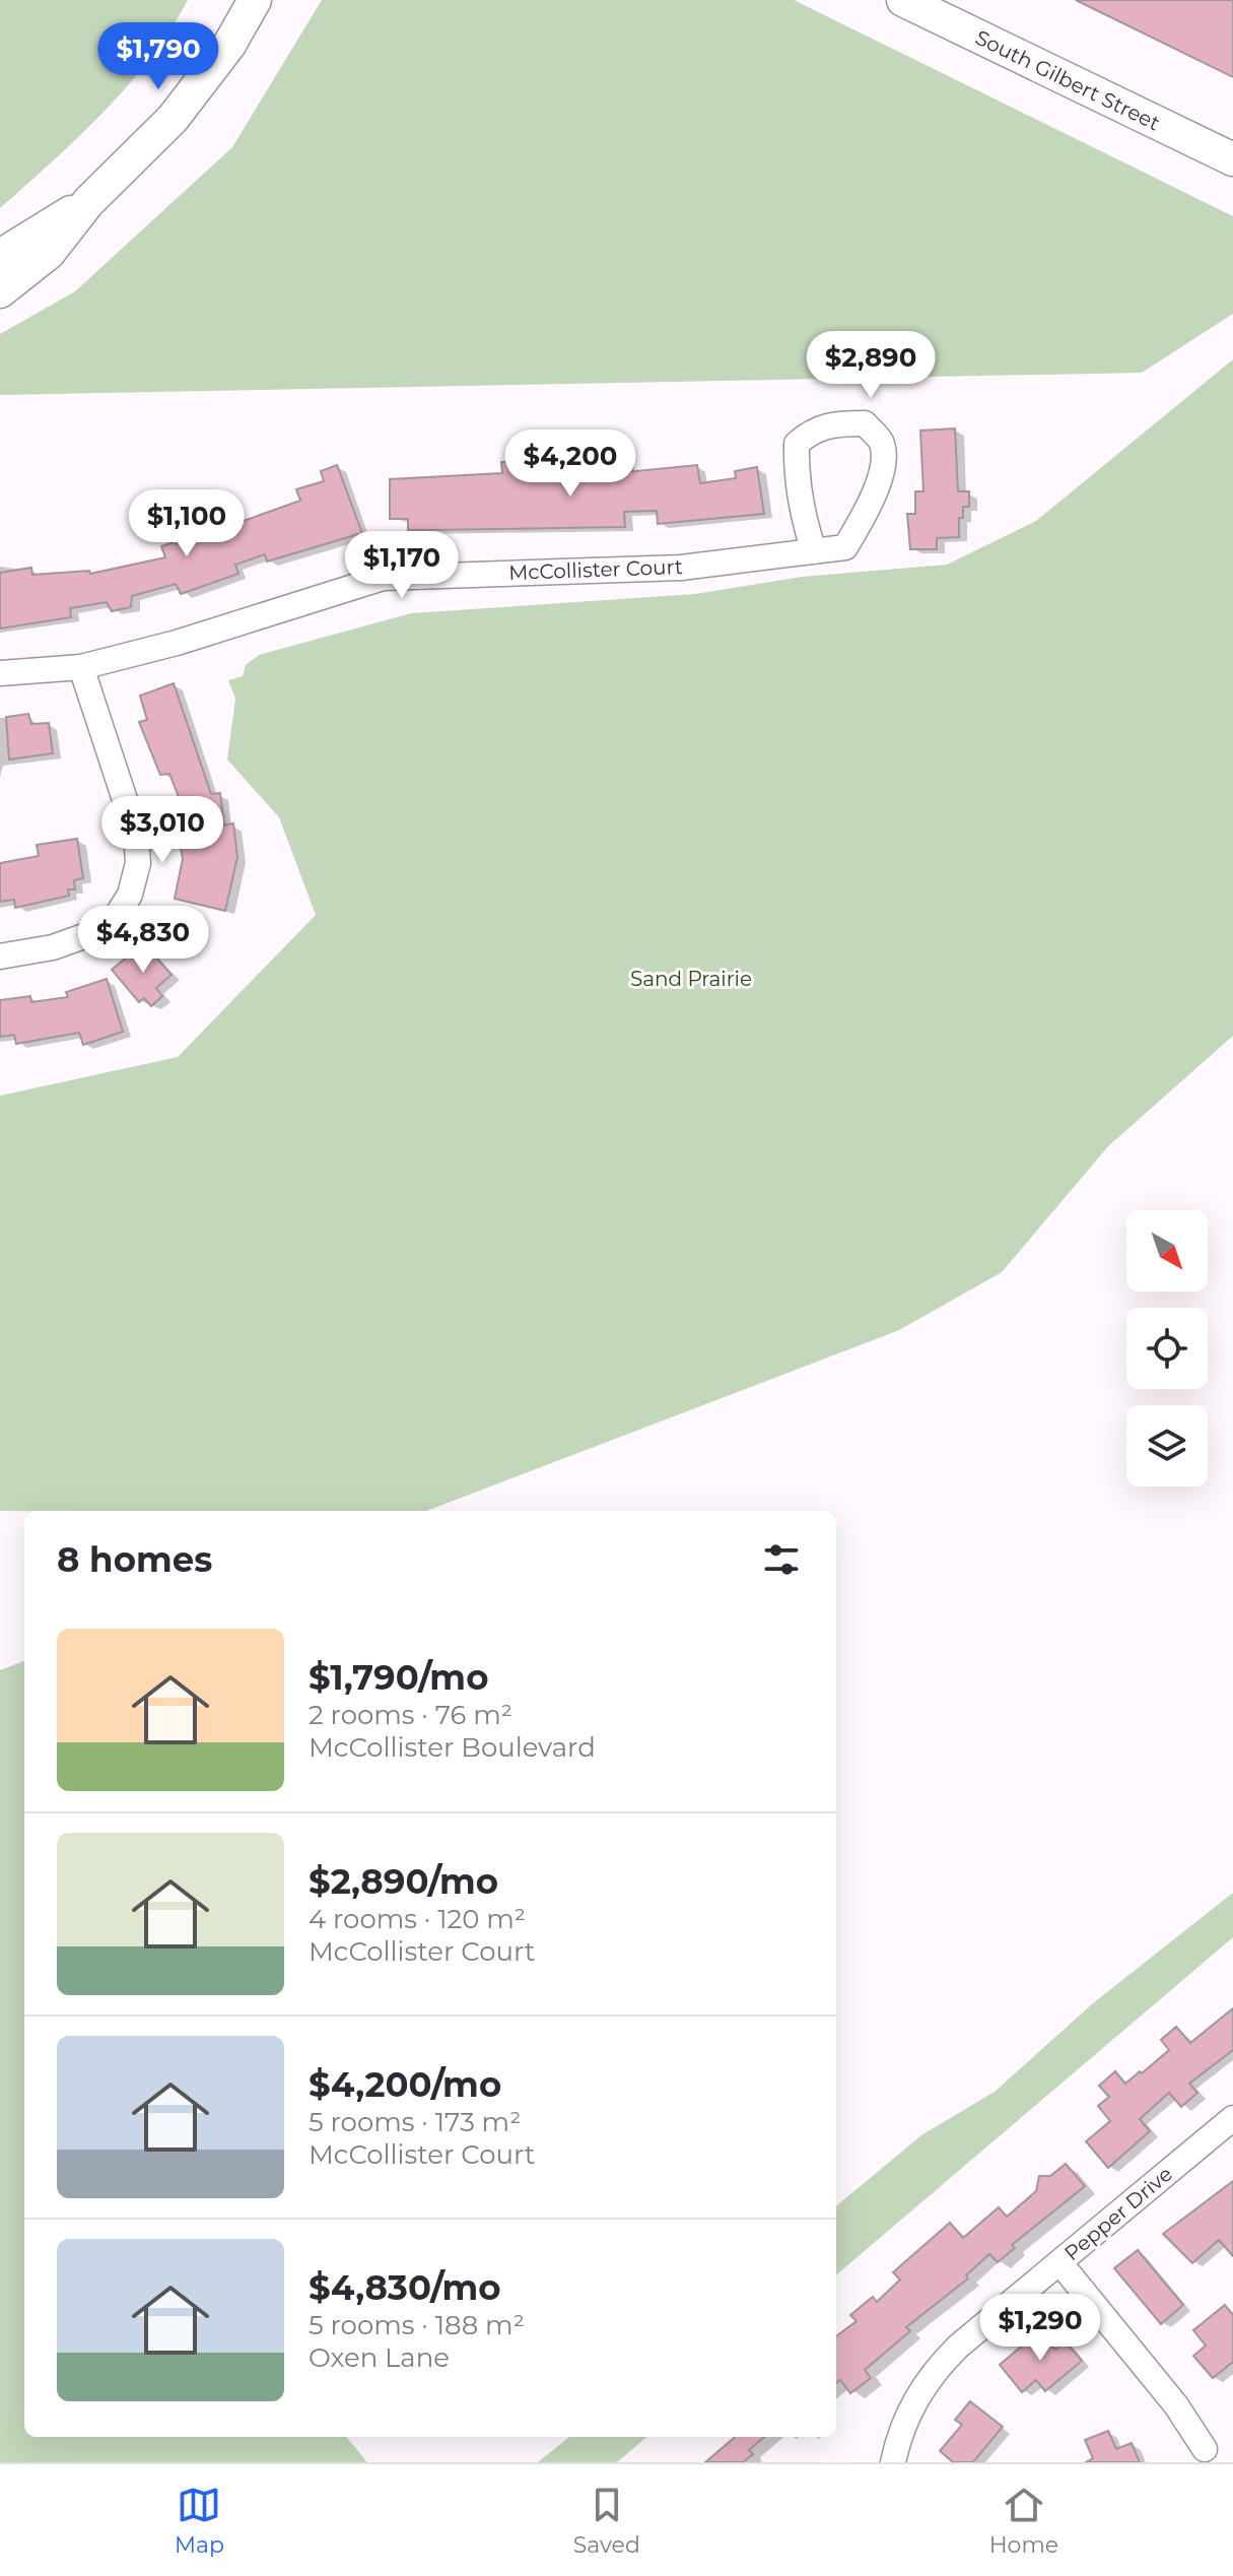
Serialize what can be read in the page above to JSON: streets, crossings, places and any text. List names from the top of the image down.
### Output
{
  "streets": {
    "street": ["South Gilbert Street", "McCollister Court", "Pepper Drive"]
  },
  "parks": ["Sand Prairie"],
  "north": "bottom right",
  "page": {
    "price": [
      "$1,790",
      "$2,890",
      "$4,200",
      "$1,100",
      "$1,170",
      "$3,010",
      "$4,830",
      "$1,290"
    ],
    "heading": "8 homes",
    "list": [
      {
        "name": "$1,790/mo",
        "note": "2 rooms · 76 m² · McCollister Boulevard"
      },
      {
        "name": "$2,890/mo",
        "note": "4 rooms · 120 m² · McCollister Court"
      },
      {
        "name": "$4,200/mo",
        "note": "5 rooms · 173 m² · McCollister Court"
      },
      {
        "name": "$4,830/mo",
        "note": "5 rooms · 188 m² · Oxen Lane"
      }
    ],
    "tabs": ["Map", "Saved", "Home"]
  }
}
